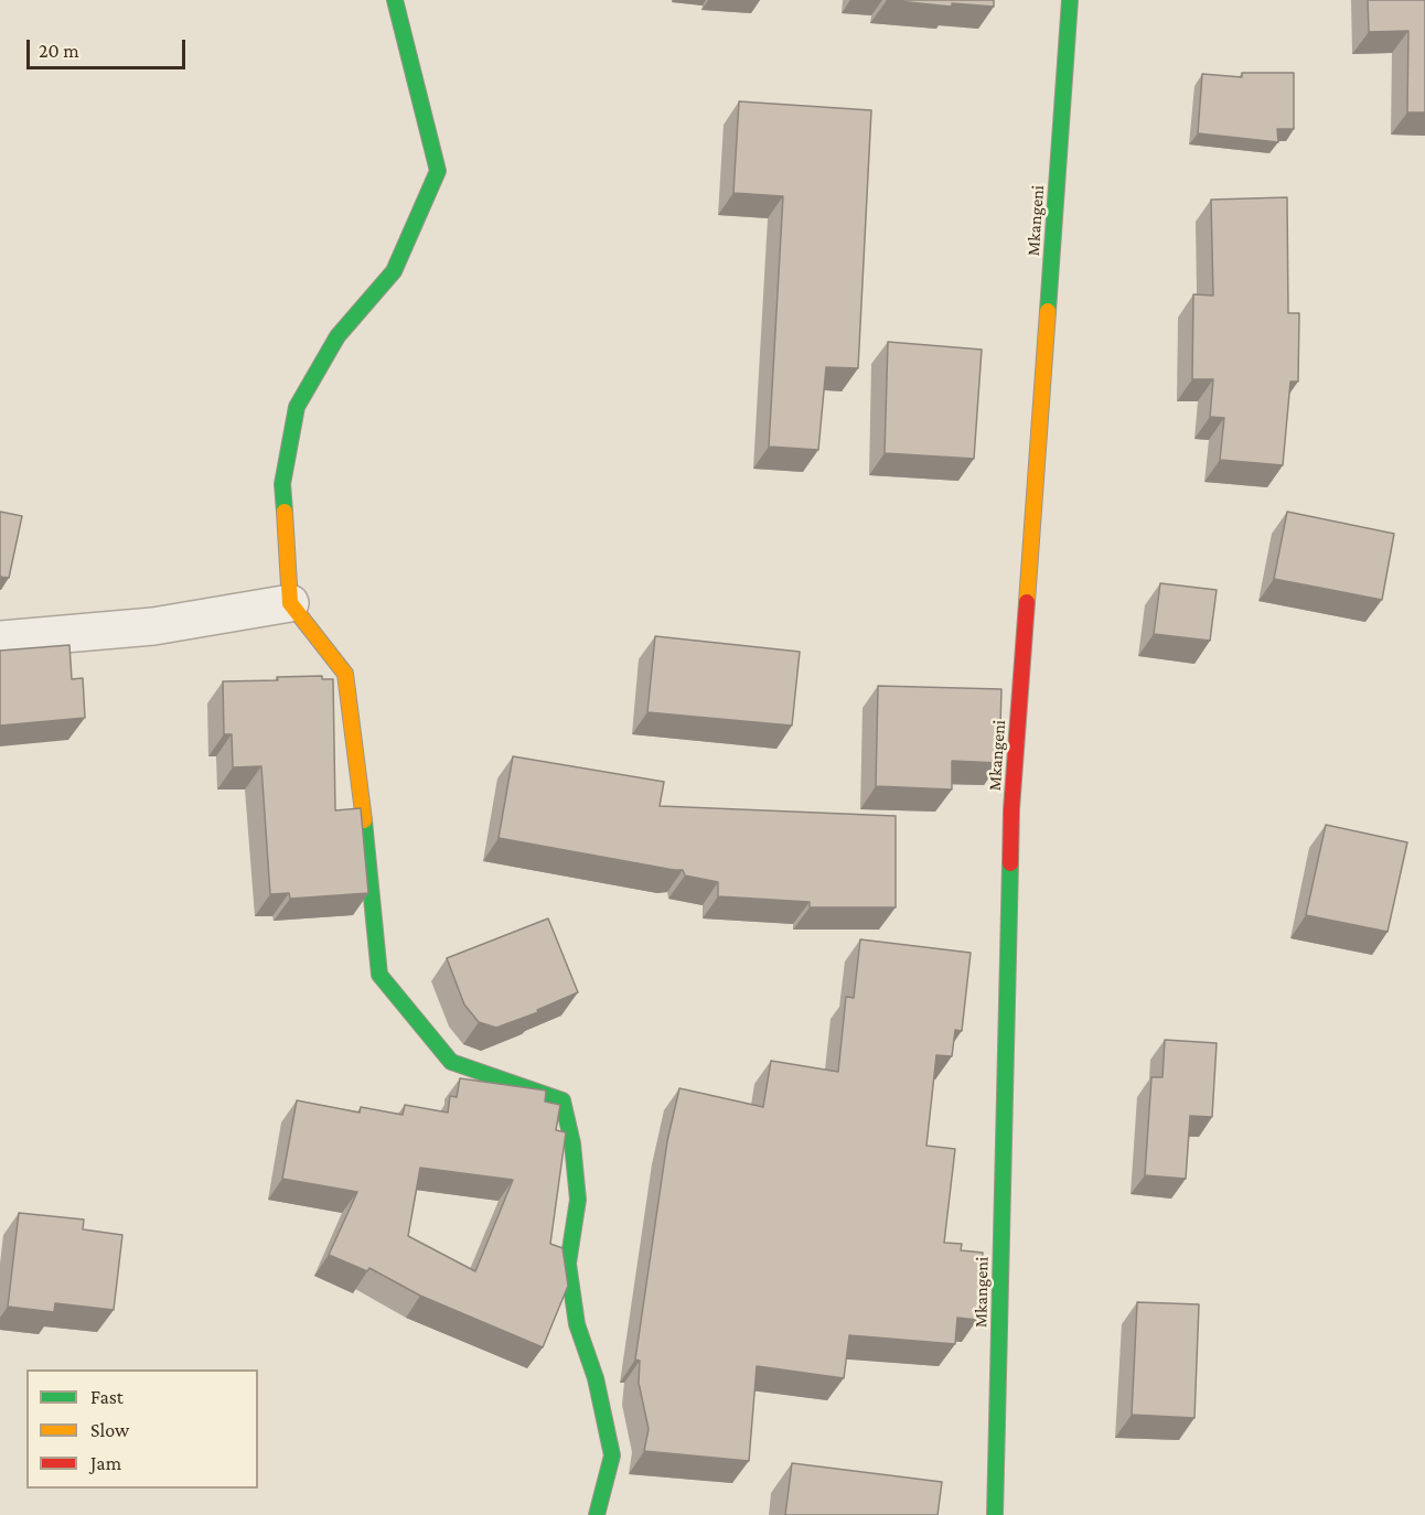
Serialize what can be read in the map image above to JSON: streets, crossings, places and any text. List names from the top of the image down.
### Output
{
  "streets": {
    "street": ["Mkangeni"]
  },
  "legend": ["Fast", "Slow", "Jam"],
  "scale_bar": "20 m"
}
